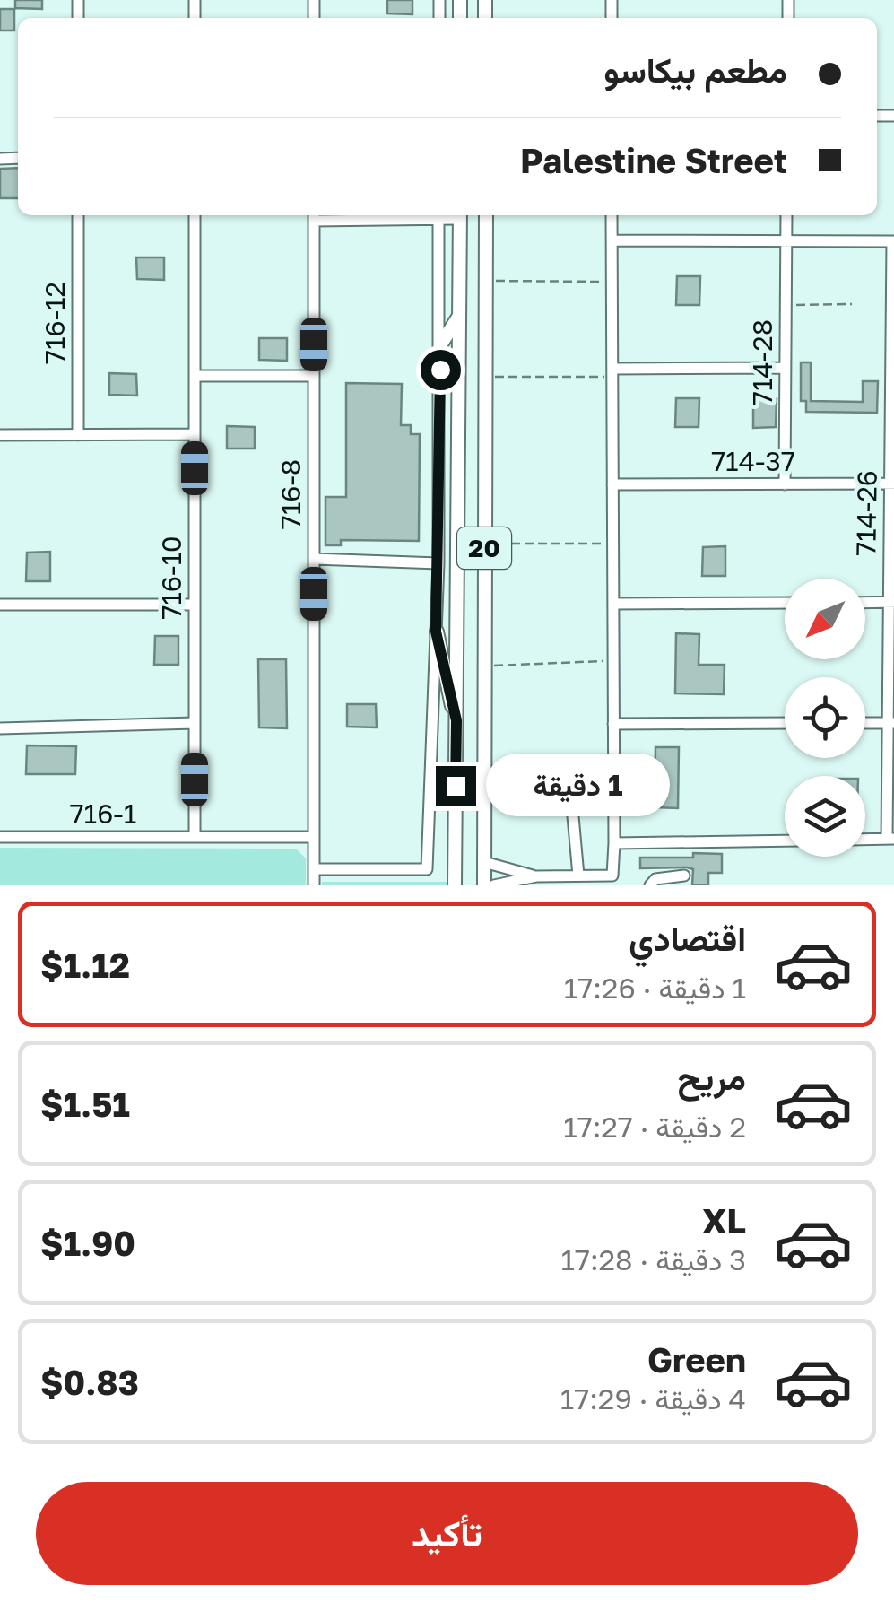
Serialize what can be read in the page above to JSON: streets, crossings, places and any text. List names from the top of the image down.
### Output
{
  "streets": {
    "main road": ["20"],
    "street": [
      "716-12",
      "714-28",
      "714-37",
      "716-8",
      "714-26",
      "716-10",
      "716-1"
    ]
  },
  "crossings": [
    ["714-28", "714-37"],
    ["714-37", "714-26"],
    ["716-8", "716-1"],
    ["716-10", "716-1"]
  ],
  "north": "bottom left",
  "page": {
    "banner": ["مطعم بيكاسو", "Palestine Street"],
    "bubble": "1 دقيقة",
    "list": [
      {
        "name": "اقتصادي",
        "note": "1 دقيقة · 17:26",
        "value": "$1.12"
      },
      {
        "name": "مريح",
        "note": "2 دقيقة · 17:27",
        "value": "$1.51"
      },
      {
        "name": "XL",
        "note": "3 دقيقة · 17:28",
        "value": "$1.90"
      },
      {
        "name": "Green",
        "note": "4 دقيقة · 17:29",
        "value": "$0.83"
      }
    ],
    "buttons": "تأكيد"
  }
}
